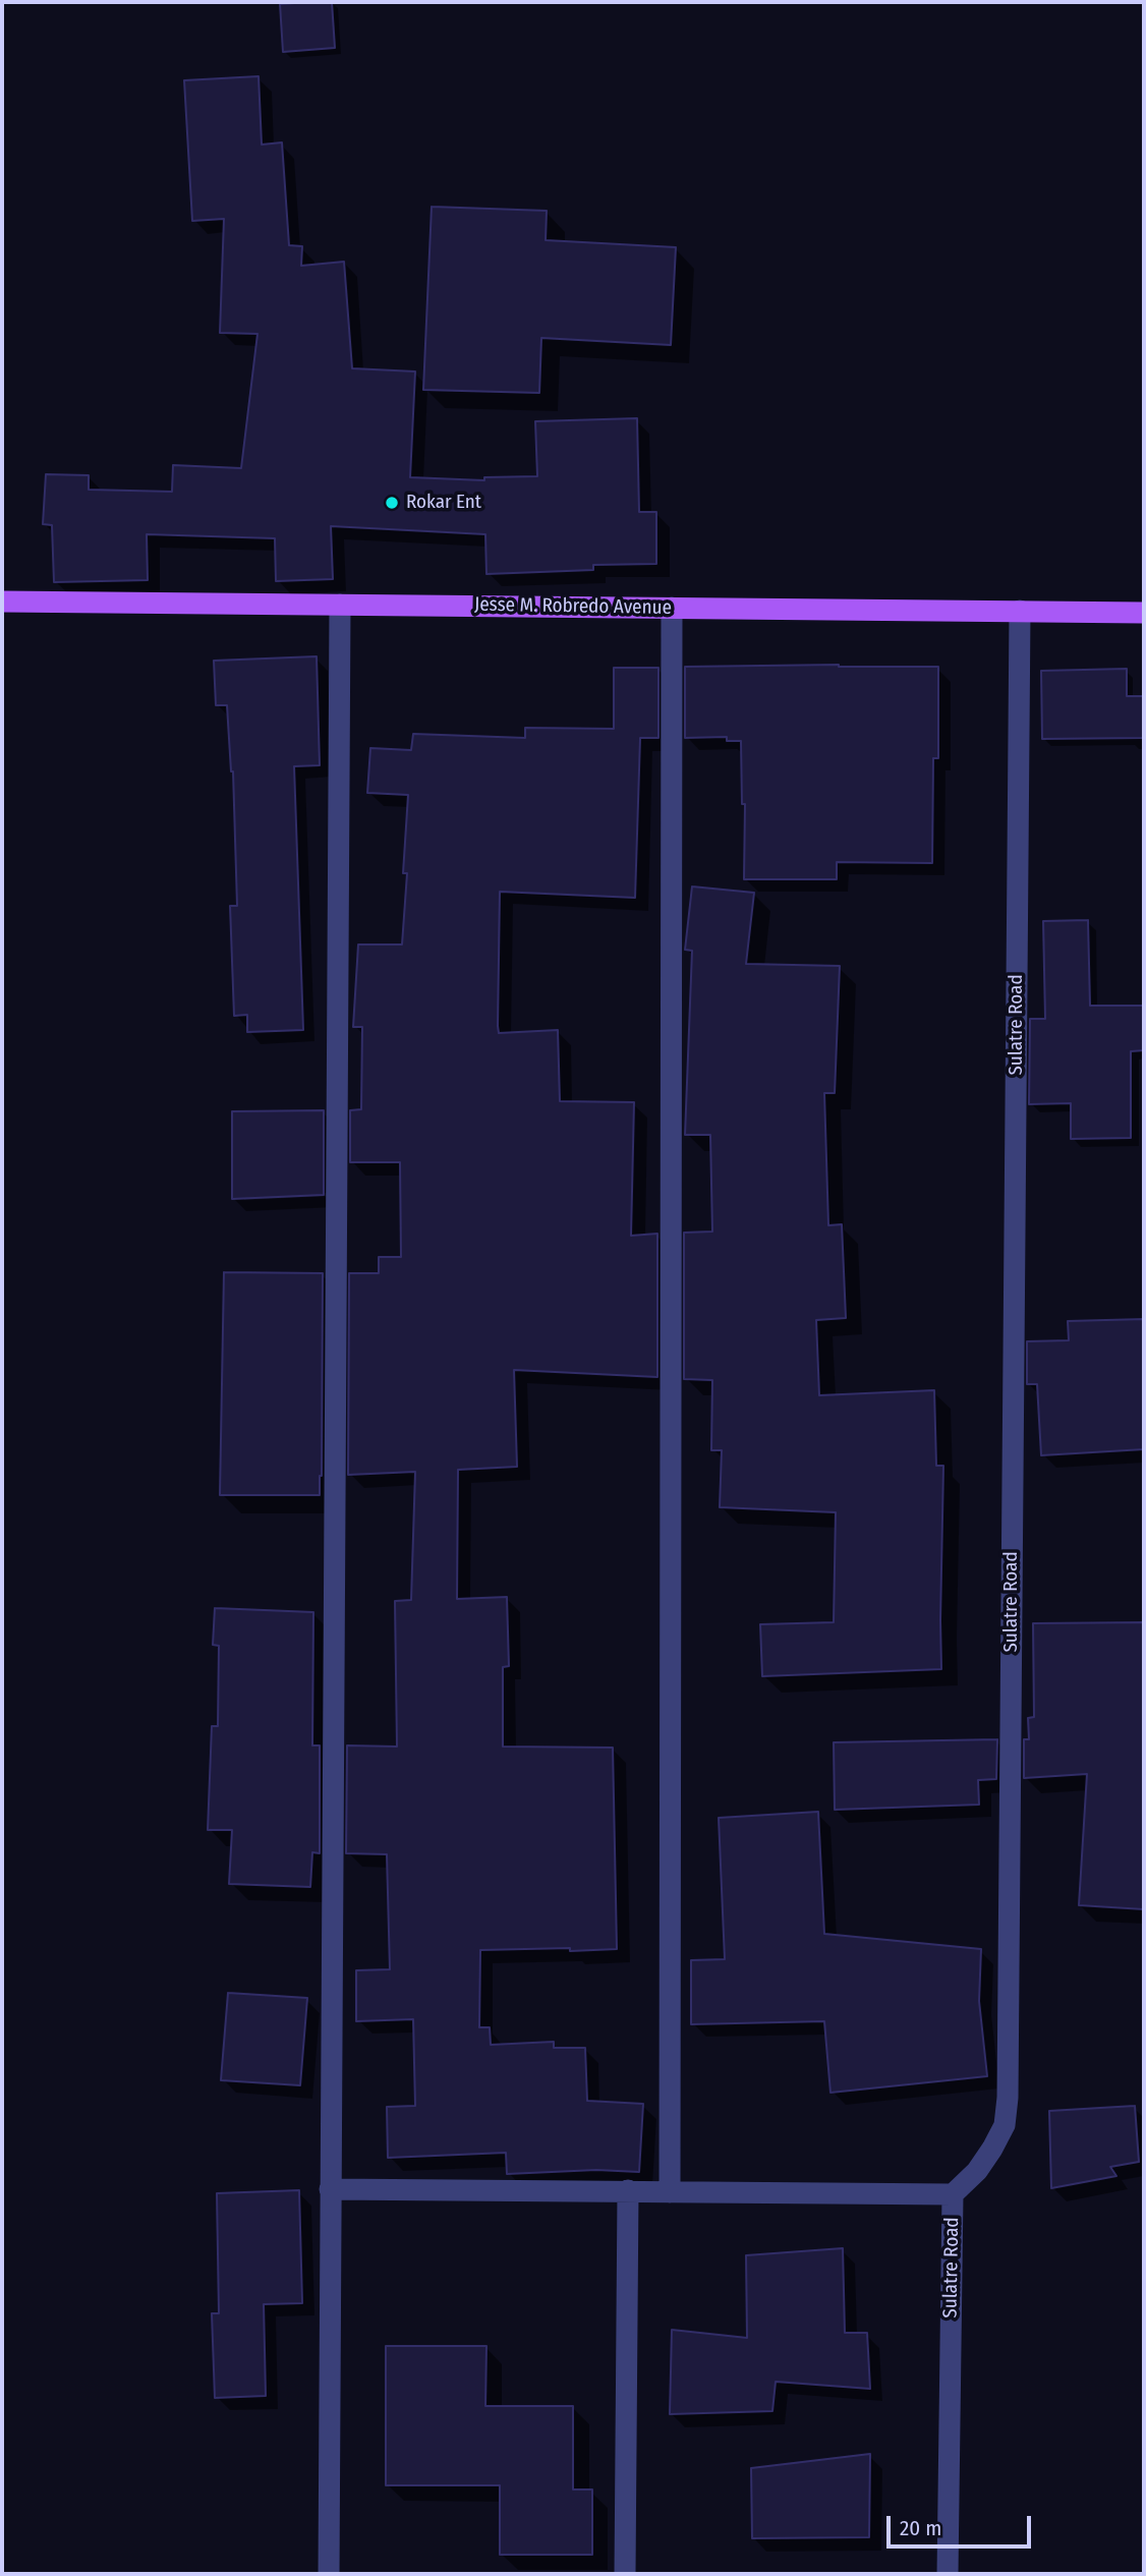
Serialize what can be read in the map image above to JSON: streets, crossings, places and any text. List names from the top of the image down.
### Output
{
  "streets": {
    "main road": ["Jesse M. Robredo Avenue"],
    "street": ["Sulatre Road"]
  },
  "crossings": [
    ["Jesse M. Robredo Avenue", "Sulatre Road"]
  ],
  "places": ["Rokar Ent"],
  "scale_bar": "20 m"
}
